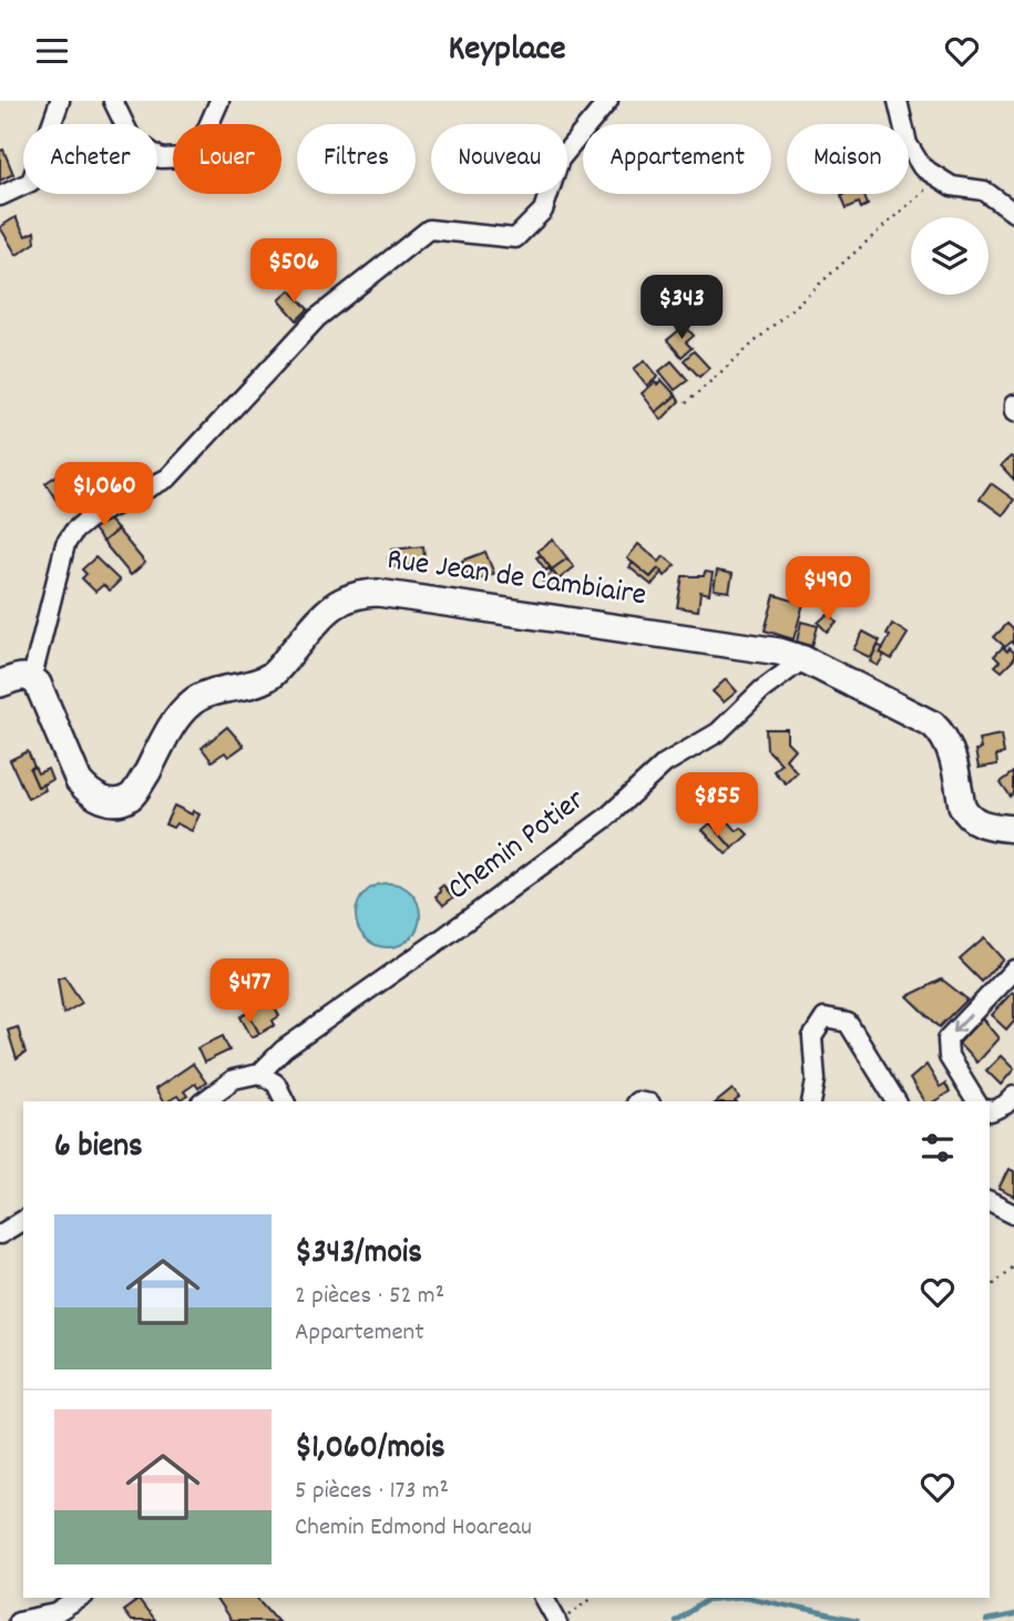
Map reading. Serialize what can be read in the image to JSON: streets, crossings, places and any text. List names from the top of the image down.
{
  "streets": {
    "main road": ["Rue Jean de Cambiaire"],
    "street": ["Chemin Potier"]
  },
  "crossings": [
    ["Rue Jean de Cambiaire", "Chemin Potier"]
  ],
  "page": {
    "header": "Keyplace",
    "chip": [
      "Acheter",
      "Louer",
      "Filtres",
      "Nouveau",
      "Appartement",
      "Maison"
    ],
    "price": [
      "$506",
      "$343",
      "$1,060",
      "$490",
      "$855",
      "$477"
    ],
    "heading": "6 biens",
    "list": [
      {
        "name": "$343/mois",
        "note": "2 pièces · 52 m² · Appartement"
      },
      {
        "name": "$1,060/mois",
        "note": "5 pièces · 173 m² · Chemin Edmond Hoareau"
      }
    ]
  }
}
